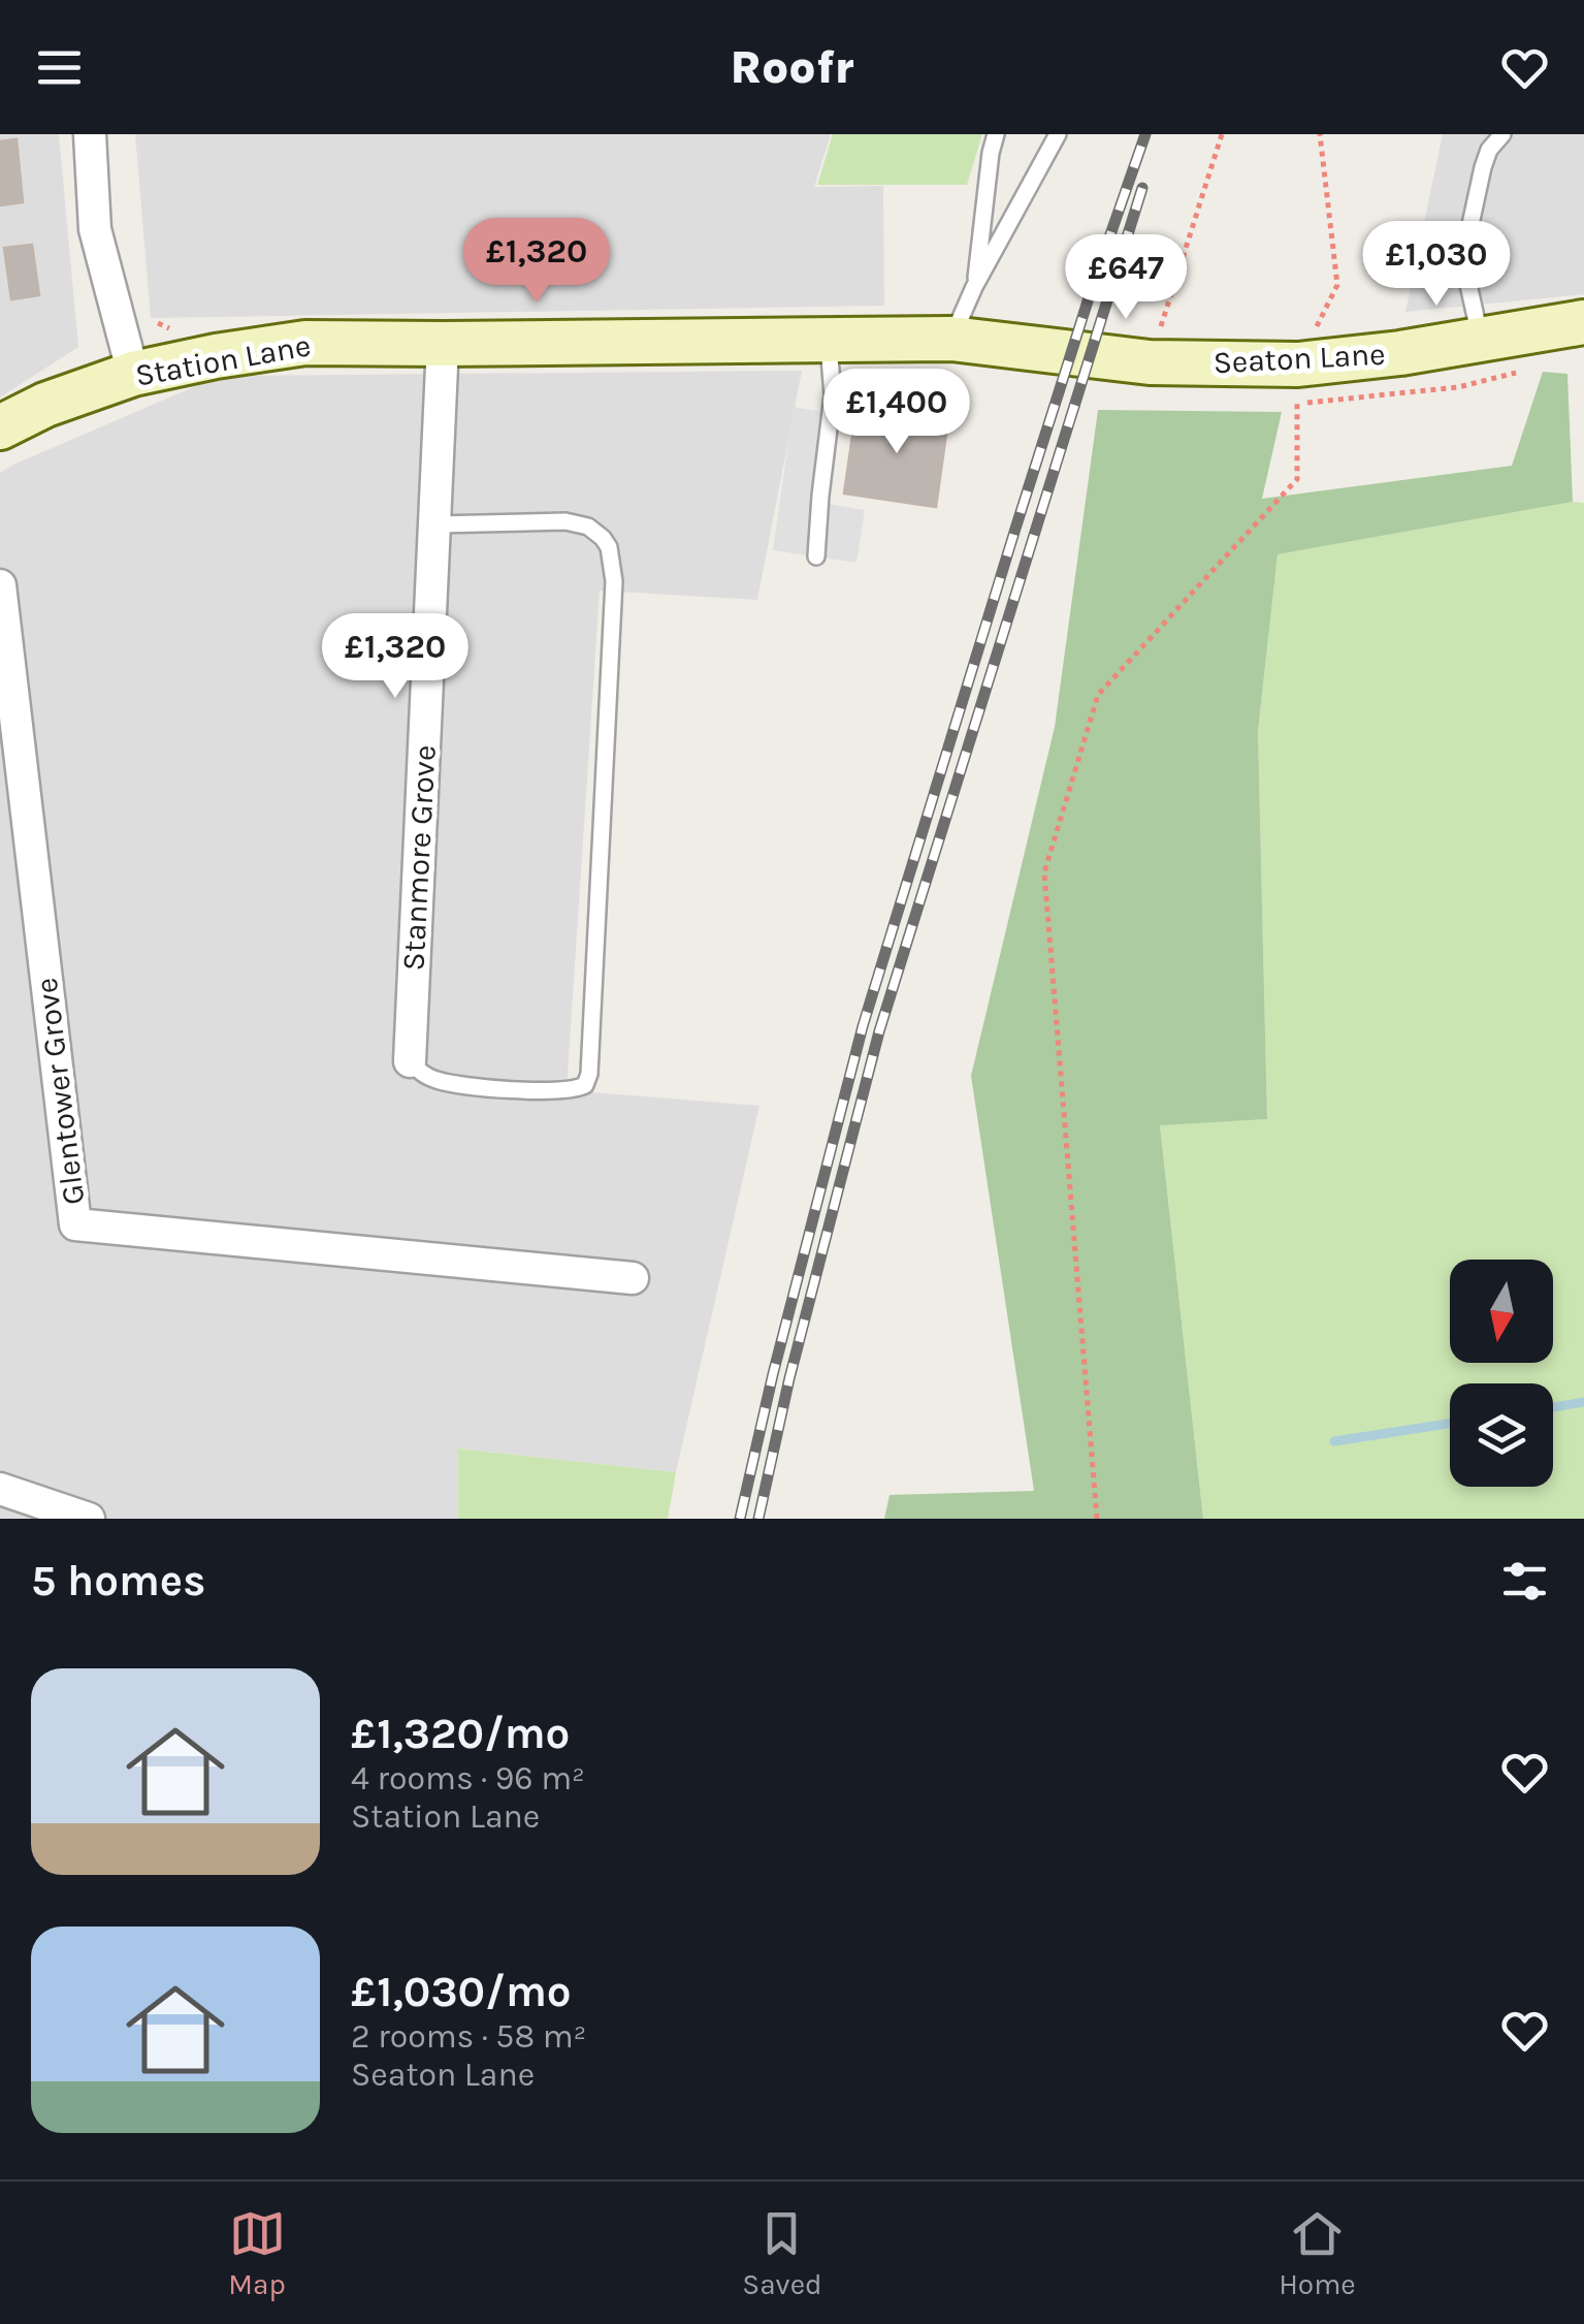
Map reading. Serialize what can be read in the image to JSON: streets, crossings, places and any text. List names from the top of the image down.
{
  "streets": {
    "main road": ["Seaton Lane", "Station Lane"],
    "street": ["Stanmore Grove", "Glentower Grove"]
  },
  "crossings": [
    ["Seaton Lane", "Station Lane"],
    ["Station Lane", "Stanmore Grove"]
  ],
  "north": "bottom",
  "page": {
    "header": "Roofr",
    "price": [
      "£1,320",
      "£1,030",
      "£647",
      "£1,400",
      "£1,320"
    ],
    "heading": "5 homes",
    "list": [
      {
        "name": "£1,320/mo",
        "note": "4 rooms · 96 m² · Station Lane"
      },
      {
        "name": "£1,030/mo",
        "note": "2 rooms · 58 m² · Seaton Lane"
      }
    ],
    "tabs": ["Map", "Saved", "Home"]
  }
}
